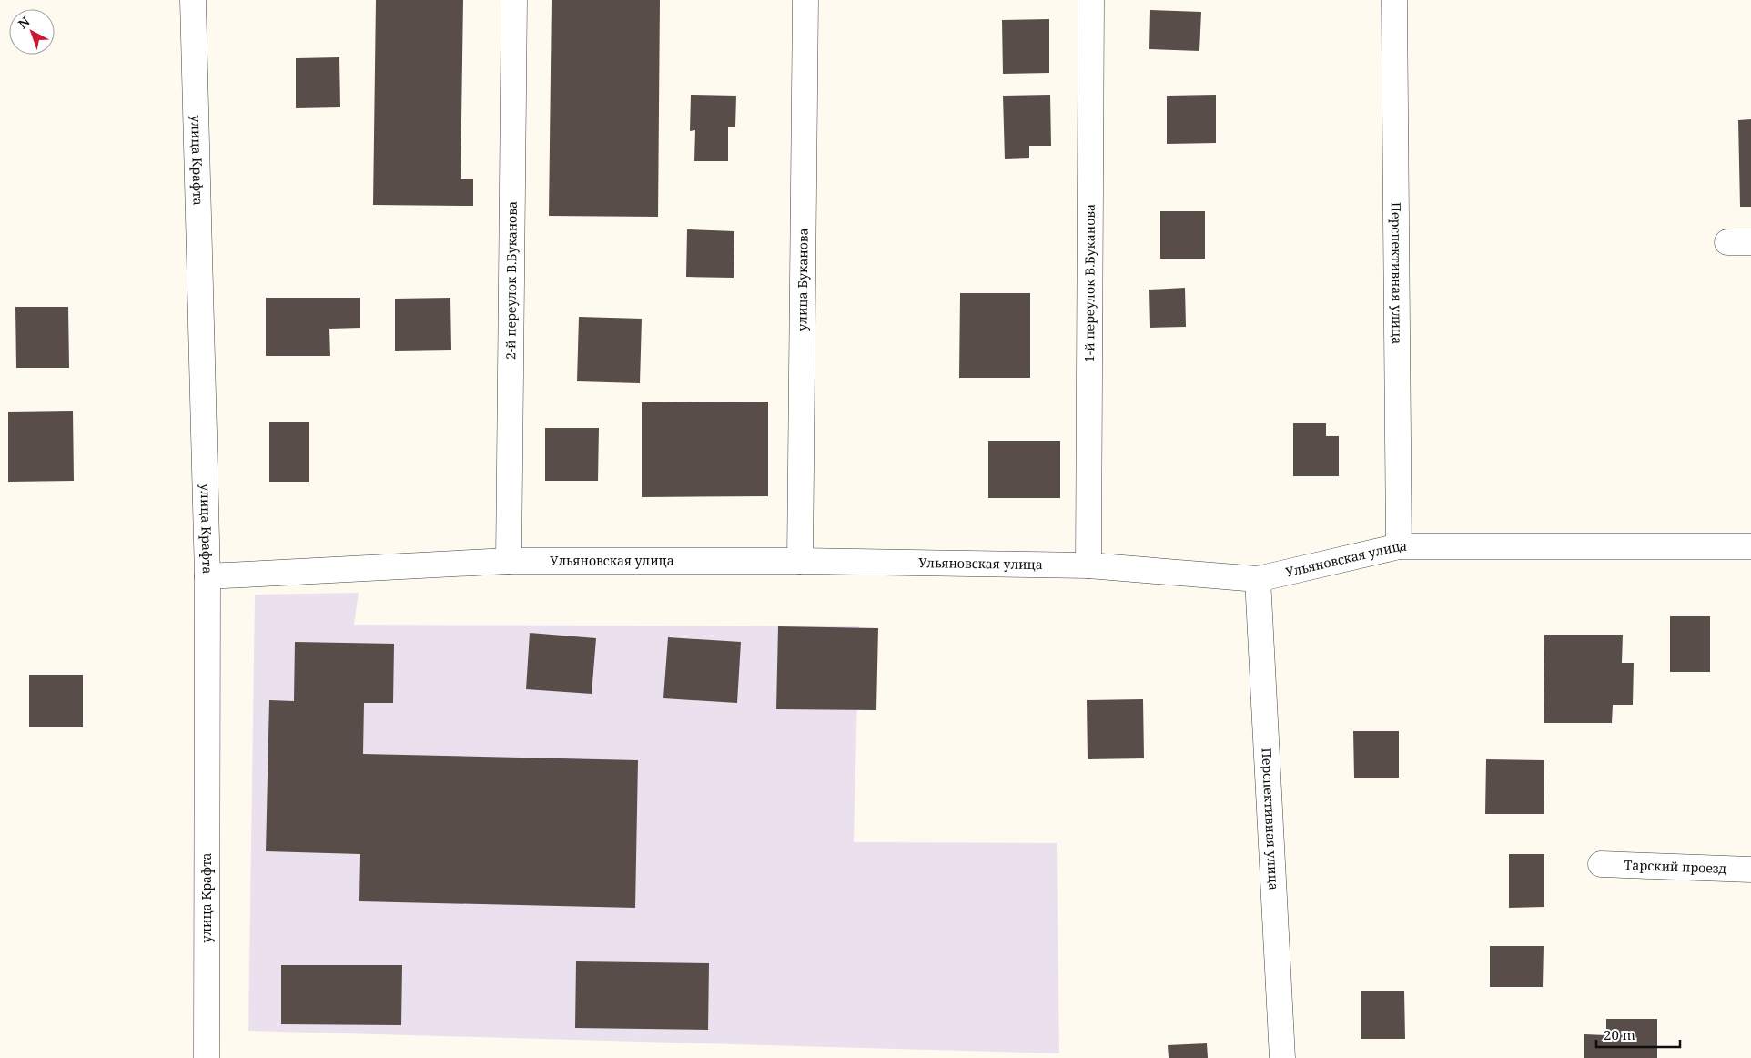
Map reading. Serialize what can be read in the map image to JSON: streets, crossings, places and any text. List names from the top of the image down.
{
  "streets": {
    "street": [
      "улица Крафта",
      "Перспективная улица",
      "2-й переулок В.Буканова",
      "улица Буканова",
      "1-й переулок В.Буканова",
      "Ульяновская улица",
      "Тарский проезд"
    ]
  },
  "crossings": [
    ["улица Крафта", "Ульяновская улица"],
    ["Перспективная улица", "Ульяновская улица"],
    ["2-й переулок В.Буканова", "Ульяновская улица"],
    ["улица Буканова", "Ульяновская улица"],
    ["1-й переулок В.Буканова", "Ульяновская улица"]
  ],
  "scale_bar": "20 m",
  "north": "top left"
}
